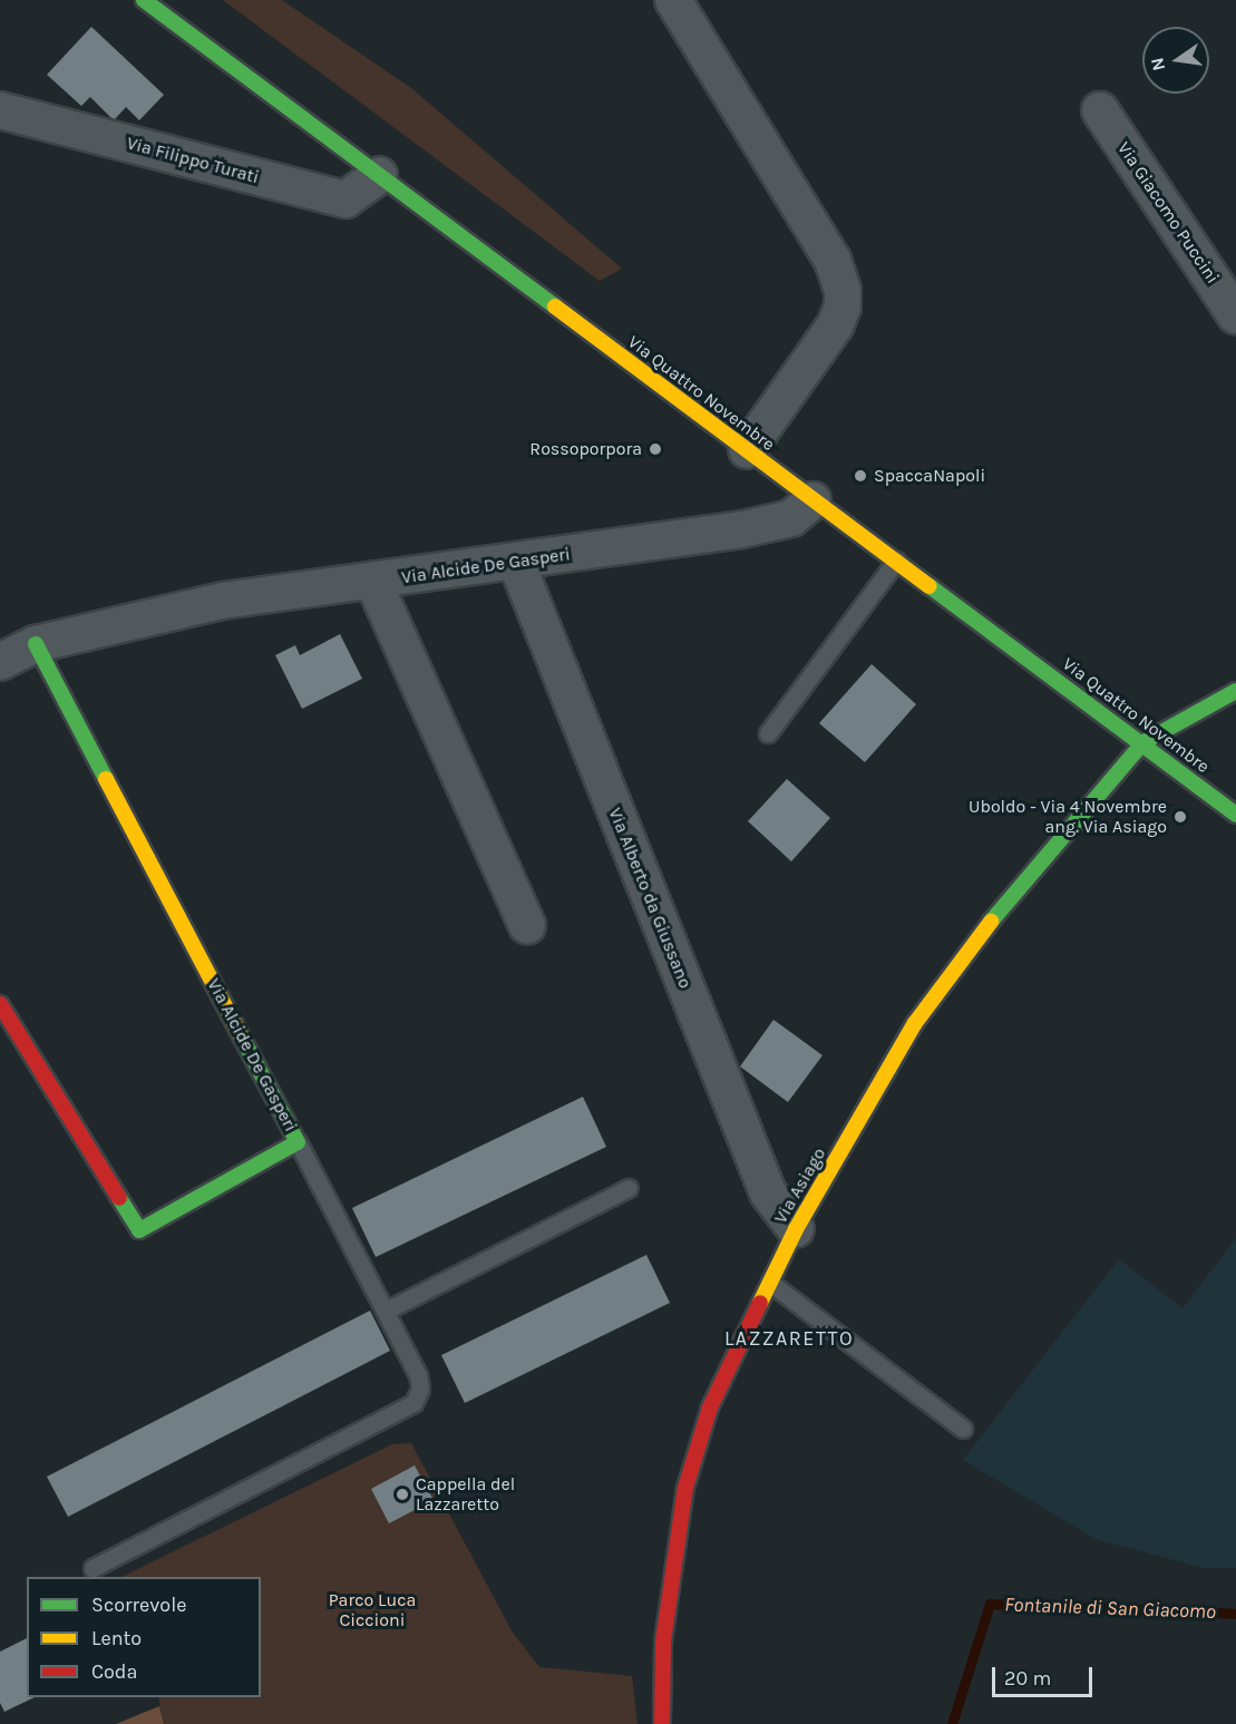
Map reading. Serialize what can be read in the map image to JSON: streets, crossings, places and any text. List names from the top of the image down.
{
  "streets": {
    "street": [
      "Via Filippo Turati",
      "Via Giacomo Puccini",
      "Via Quattro Novembre",
      "Via Alcide De Gasperi",
      "Via Alberto da Giussano",
      "Via Asiago"
    ]
  },
  "crossings": [
    ["Via Filippo Turati", "Via Quattro Novembre"],
    ["Via Quattro Novembre", "Via Alcide De Gasperi"],
    ["Via Quattro Novembre", "Via Asiago"],
    ["Via Alcide De Gasperi", "Via Alberto da Giussano"],
    ["Via Alberto da Giussano", "Via Asiago"]
  ],
  "districts": ["LAZZARETTO"],
  "water": ["Fontanile di San Giacomo"],
  "parks": ["Parco Luca Ciccioni"],
  "places": [
    "Rossoporpora",
    "SpaccaNapoli",
    "Uboldo - Via 4 Novembre ang. Via Asiago",
    "Cappella del Lazzaretto"
  ],
  "legend": ["Scorrevole", "Lento", "Coda"],
  "scale_bar": "20 m",
  "north": "left"
}
